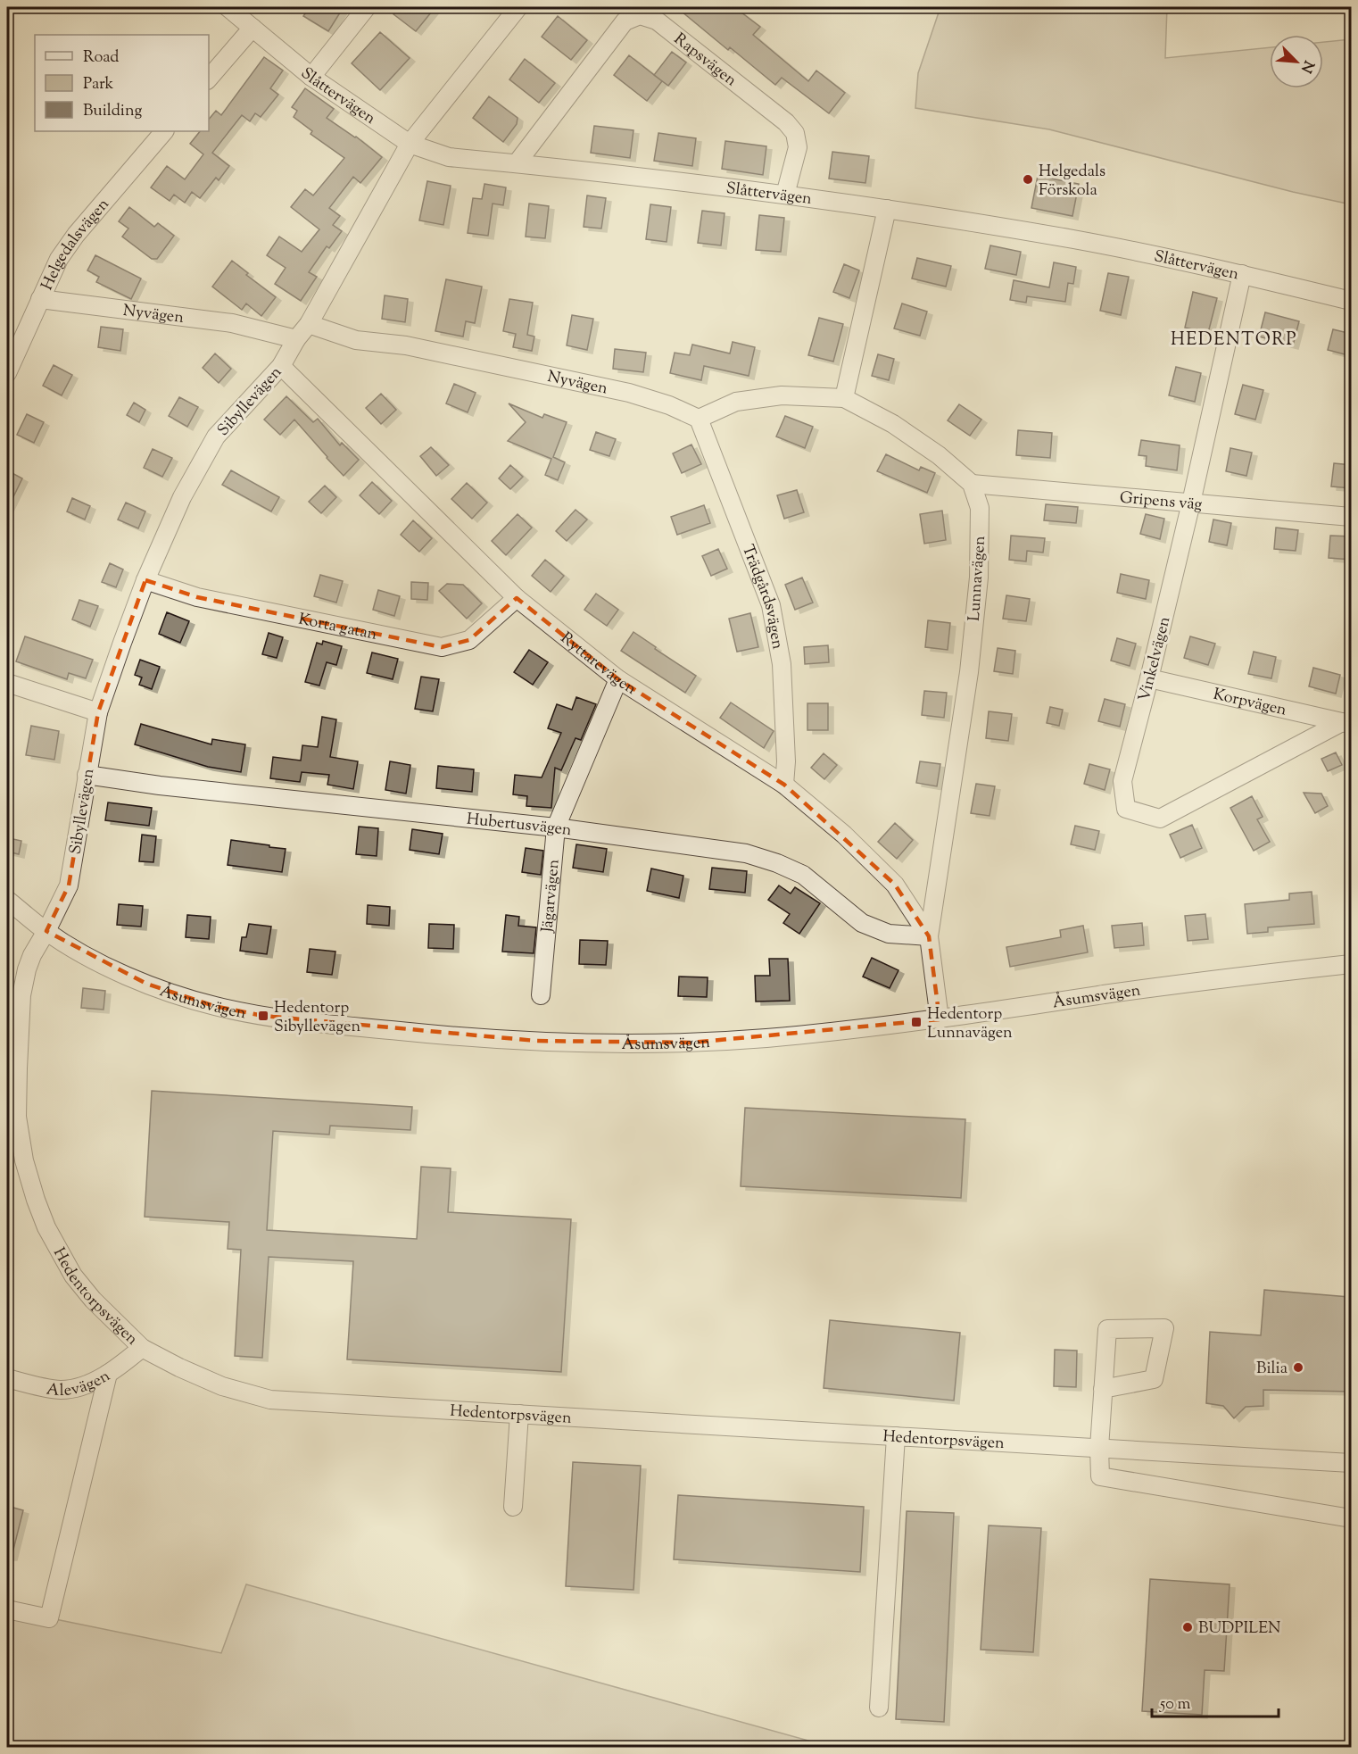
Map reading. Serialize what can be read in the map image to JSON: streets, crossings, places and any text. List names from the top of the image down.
{
  "streets": {
    "street": [
      "Rapsvägen",
      "Slåttervägen",
      "Helgedalsvägen",
      "Nyvägen",
      "Sibyllevägen",
      "Gripens väg",
      "Lunnavägen",
      "Trädgårdsvägen",
      "Korta gatan",
      "Vinkelvägen",
      "Ryttarevägen",
      "Korpvägen",
      "Hubertusvägen",
      "Jägarvägen",
      "Åsumsvägen",
      "Hedentorpsvägen",
      "Alevägen"
    ]
  },
  "crossings": [
    ["Rapsvägen", "Slåttervägen"],
    ["Slåttervägen", "Sibyllevägen"],
    ["Slåttervägen", "Vinkelvägen"],
    ["Helgedalsvägen", "Nyvägen"],
    ["Nyvägen", "Sibyllevägen"],
    ["Nyvägen", "Trädgårdsvägen"],
    ["Sibyllevägen", "Korta gatan"],
    ["Sibyllevägen", "Ryttarevägen"],
    ["Sibyllevägen", "Hubertusvägen"],
    ["Sibyllevägen", "Åsumsvägen"],
    ["Sibyllevägen", "Hedentorpsvägen"],
    ["Gripens väg", "Lunnavägen"],
    ["Gripens väg", "Vinkelvägen"],
    ["Lunnavägen", "Ryttarevägen"],
    ["Lunnavägen", "Hubertusvägen"],
    ["Lunnavägen", "Åsumsvägen"],
    ["Trädgårdsvägen", "Ryttarevägen"],
    ["Korta gatan", "Ryttarevägen"],
    ["Vinkelvägen", "Korpvägen"],
    ["Ryttarevägen", "Hubertusvägen"],
    ["Ryttarevägen", "Jägarvägen"],
    ["Hubertusvägen", "Jägarvägen"],
    ["Åsumsvägen", "Hedentorpsvägen"],
    ["Hedentorpsvägen", "Alevägen"]
  ],
  "districts": ["HEDENTORP"],
  "places": {
    "other": ["Helgedals Förskola", "Bilia", "BUDPILEN"],
    "transit": ["Hedentorp Sibyllevägen", "Hedentorp Lunnavägen"]
  },
  "legend": ["Road", "Park", "Building"],
  "scale_bar": "50 m",
  "north": "bottom right"
}
